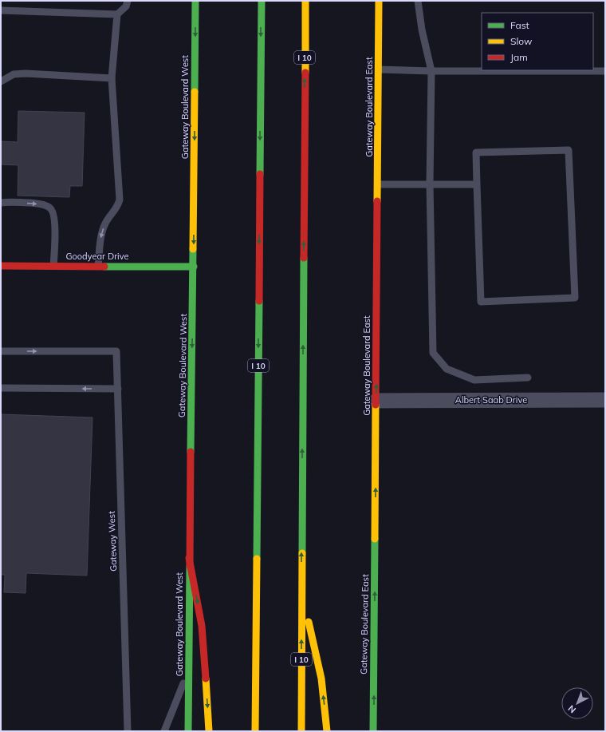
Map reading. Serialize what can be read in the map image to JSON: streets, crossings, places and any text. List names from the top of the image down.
{
  "streets": {
    "main road": [
      "I 10",
      "Gateway Boulevard West",
      "Gateway Boulevard East",
      "Goodyear Drive"
    ],
    "street": ["Albert Saab Drive"],
    "lane": ["Gateway West"]
  },
  "crossings": [
    ["Gateway Boulevard West", "Goodyear Drive"],
    ["Gateway Boulevard East", "Albert Saab Drive"]
  ],
  "one_way": ["Gateway Boulevard West", "Gateway Boulevard East"],
  "legend": ["Fast", "Slow", "Jam"],
  "north": "bottom left"
}
